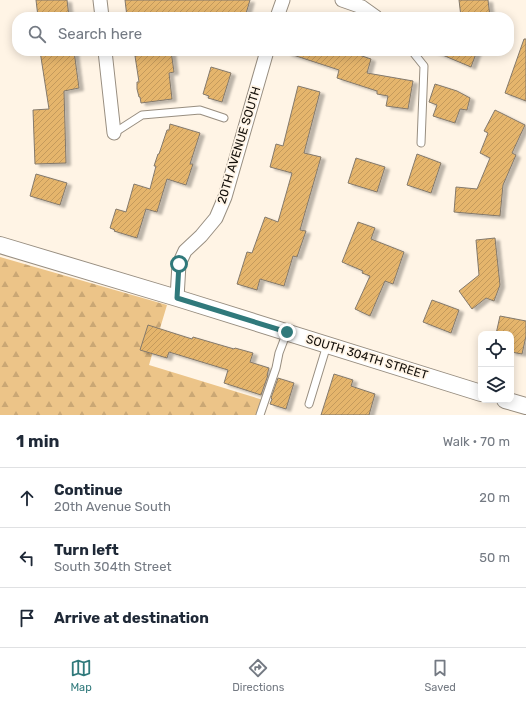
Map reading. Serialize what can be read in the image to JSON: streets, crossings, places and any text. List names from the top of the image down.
{
  "streets": {
    "street": ["20TH AVENUE SOUTH", "SOUTH 304TH STREET"]
  },
  "crossings": [
    ["20TH AVENUE SOUTH", "SOUTH 304TH STREET"]
  ],
  "page": {
    "search": "Search here",
    "heading": ["1 min", "Walk · 70 m"],
    "list": [
      ["Continue", "20th Avenue South", "20 m"],
      ["Turn left", "South 304th Street", "50 m"],
      "Arrive at destination"
    ],
    "nav": ["Map", "Directions", "Saved"]
  }
}
